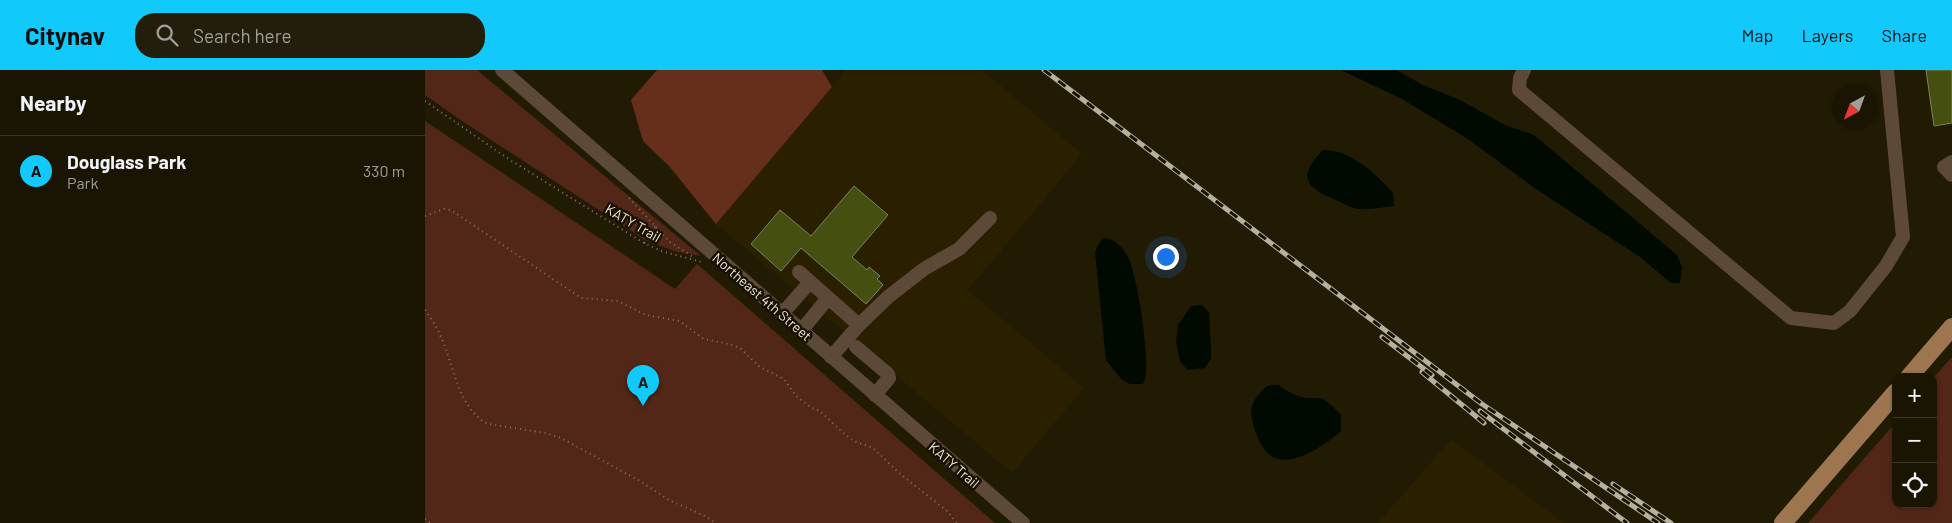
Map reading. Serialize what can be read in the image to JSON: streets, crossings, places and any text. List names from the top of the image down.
{
  "streets": {
    "street": ["Northeast 4th Street"],
    "path": ["KATY Trail"]
  },
  "north": "bottom left",
  "page": {
    "header": "Citynav",
    "search": "Search here",
    "nav": ["Map", "Layers", "Share"],
    "heading": "Nearby",
    "list": [
      {
        "mark": "A",
        "name": "Douglass Park",
        "note": "Park",
        "value": "330 m"
      }
    ],
    "pins": "A",
    "map_buttons": ["+", "−"]
  }
}
